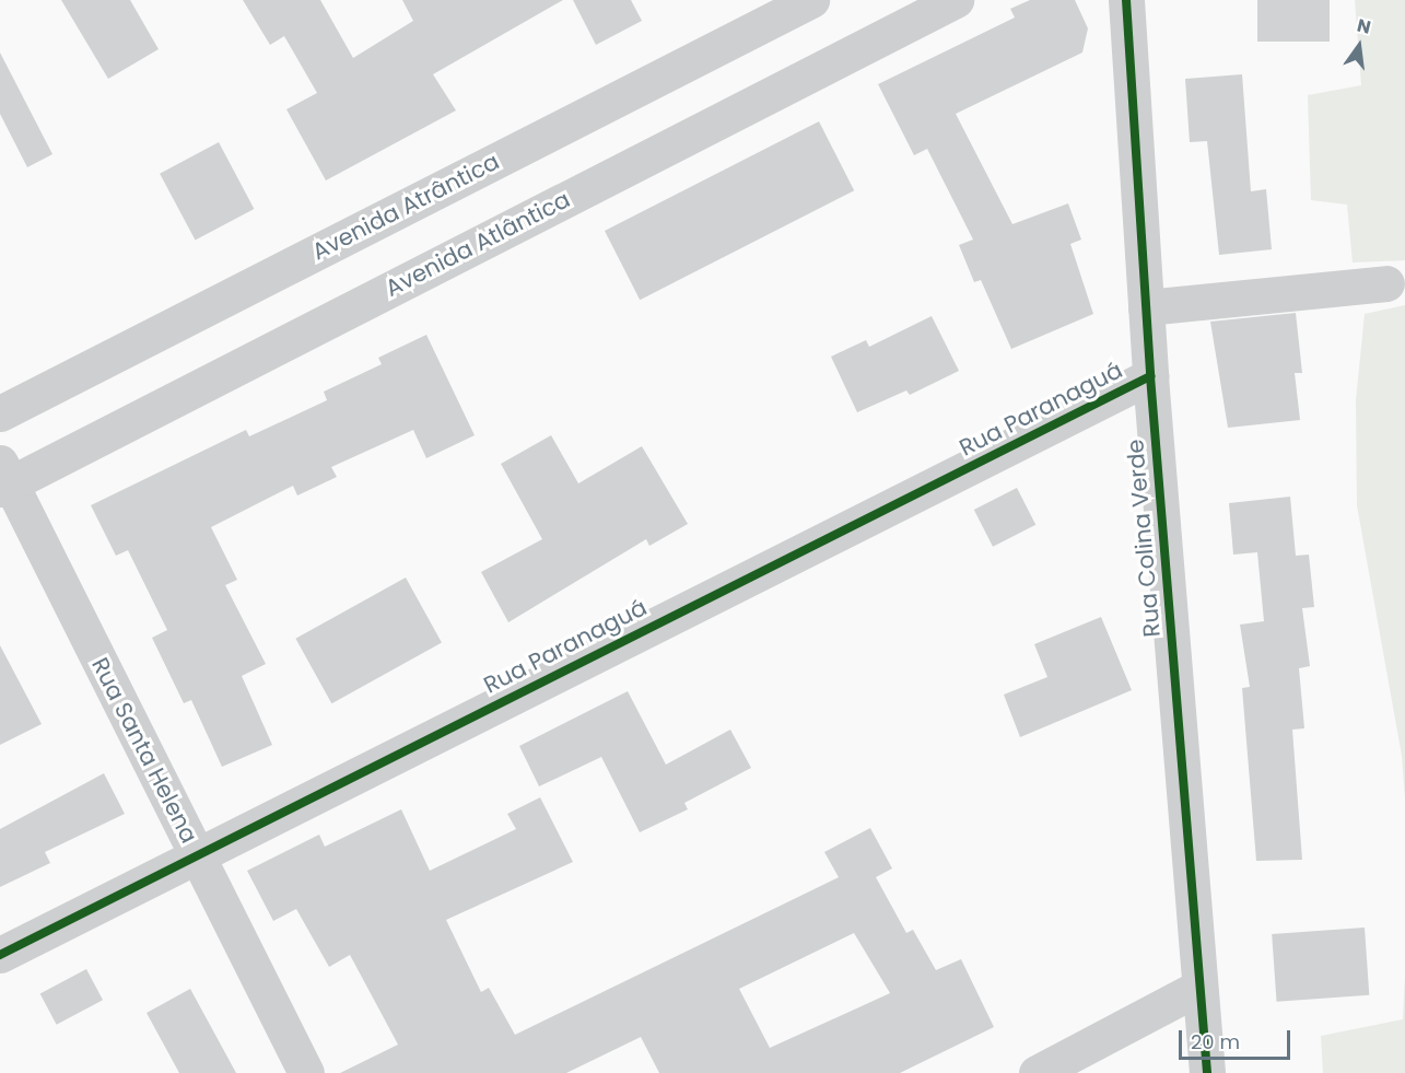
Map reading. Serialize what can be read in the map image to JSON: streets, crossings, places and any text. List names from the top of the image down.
{
  "streets": {
    "street": [
      "Avenida Atrântica",
      "Avenida Atlântica",
      "Rua Paranaguá",
      "Rua Colina Verde",
      "Rua Santa Helena"
    ]
  },
  "crossings": [
    ["Avenida Atlântica", "Rua Santa Helena"],
    ["Rua Paranaguá", "Rua Colina Verde"],
    ["Rua Paranaguá", "Rua Santa Helena"]
  ],
  "scale_bar": "20 m",
  "north": "top"
}
